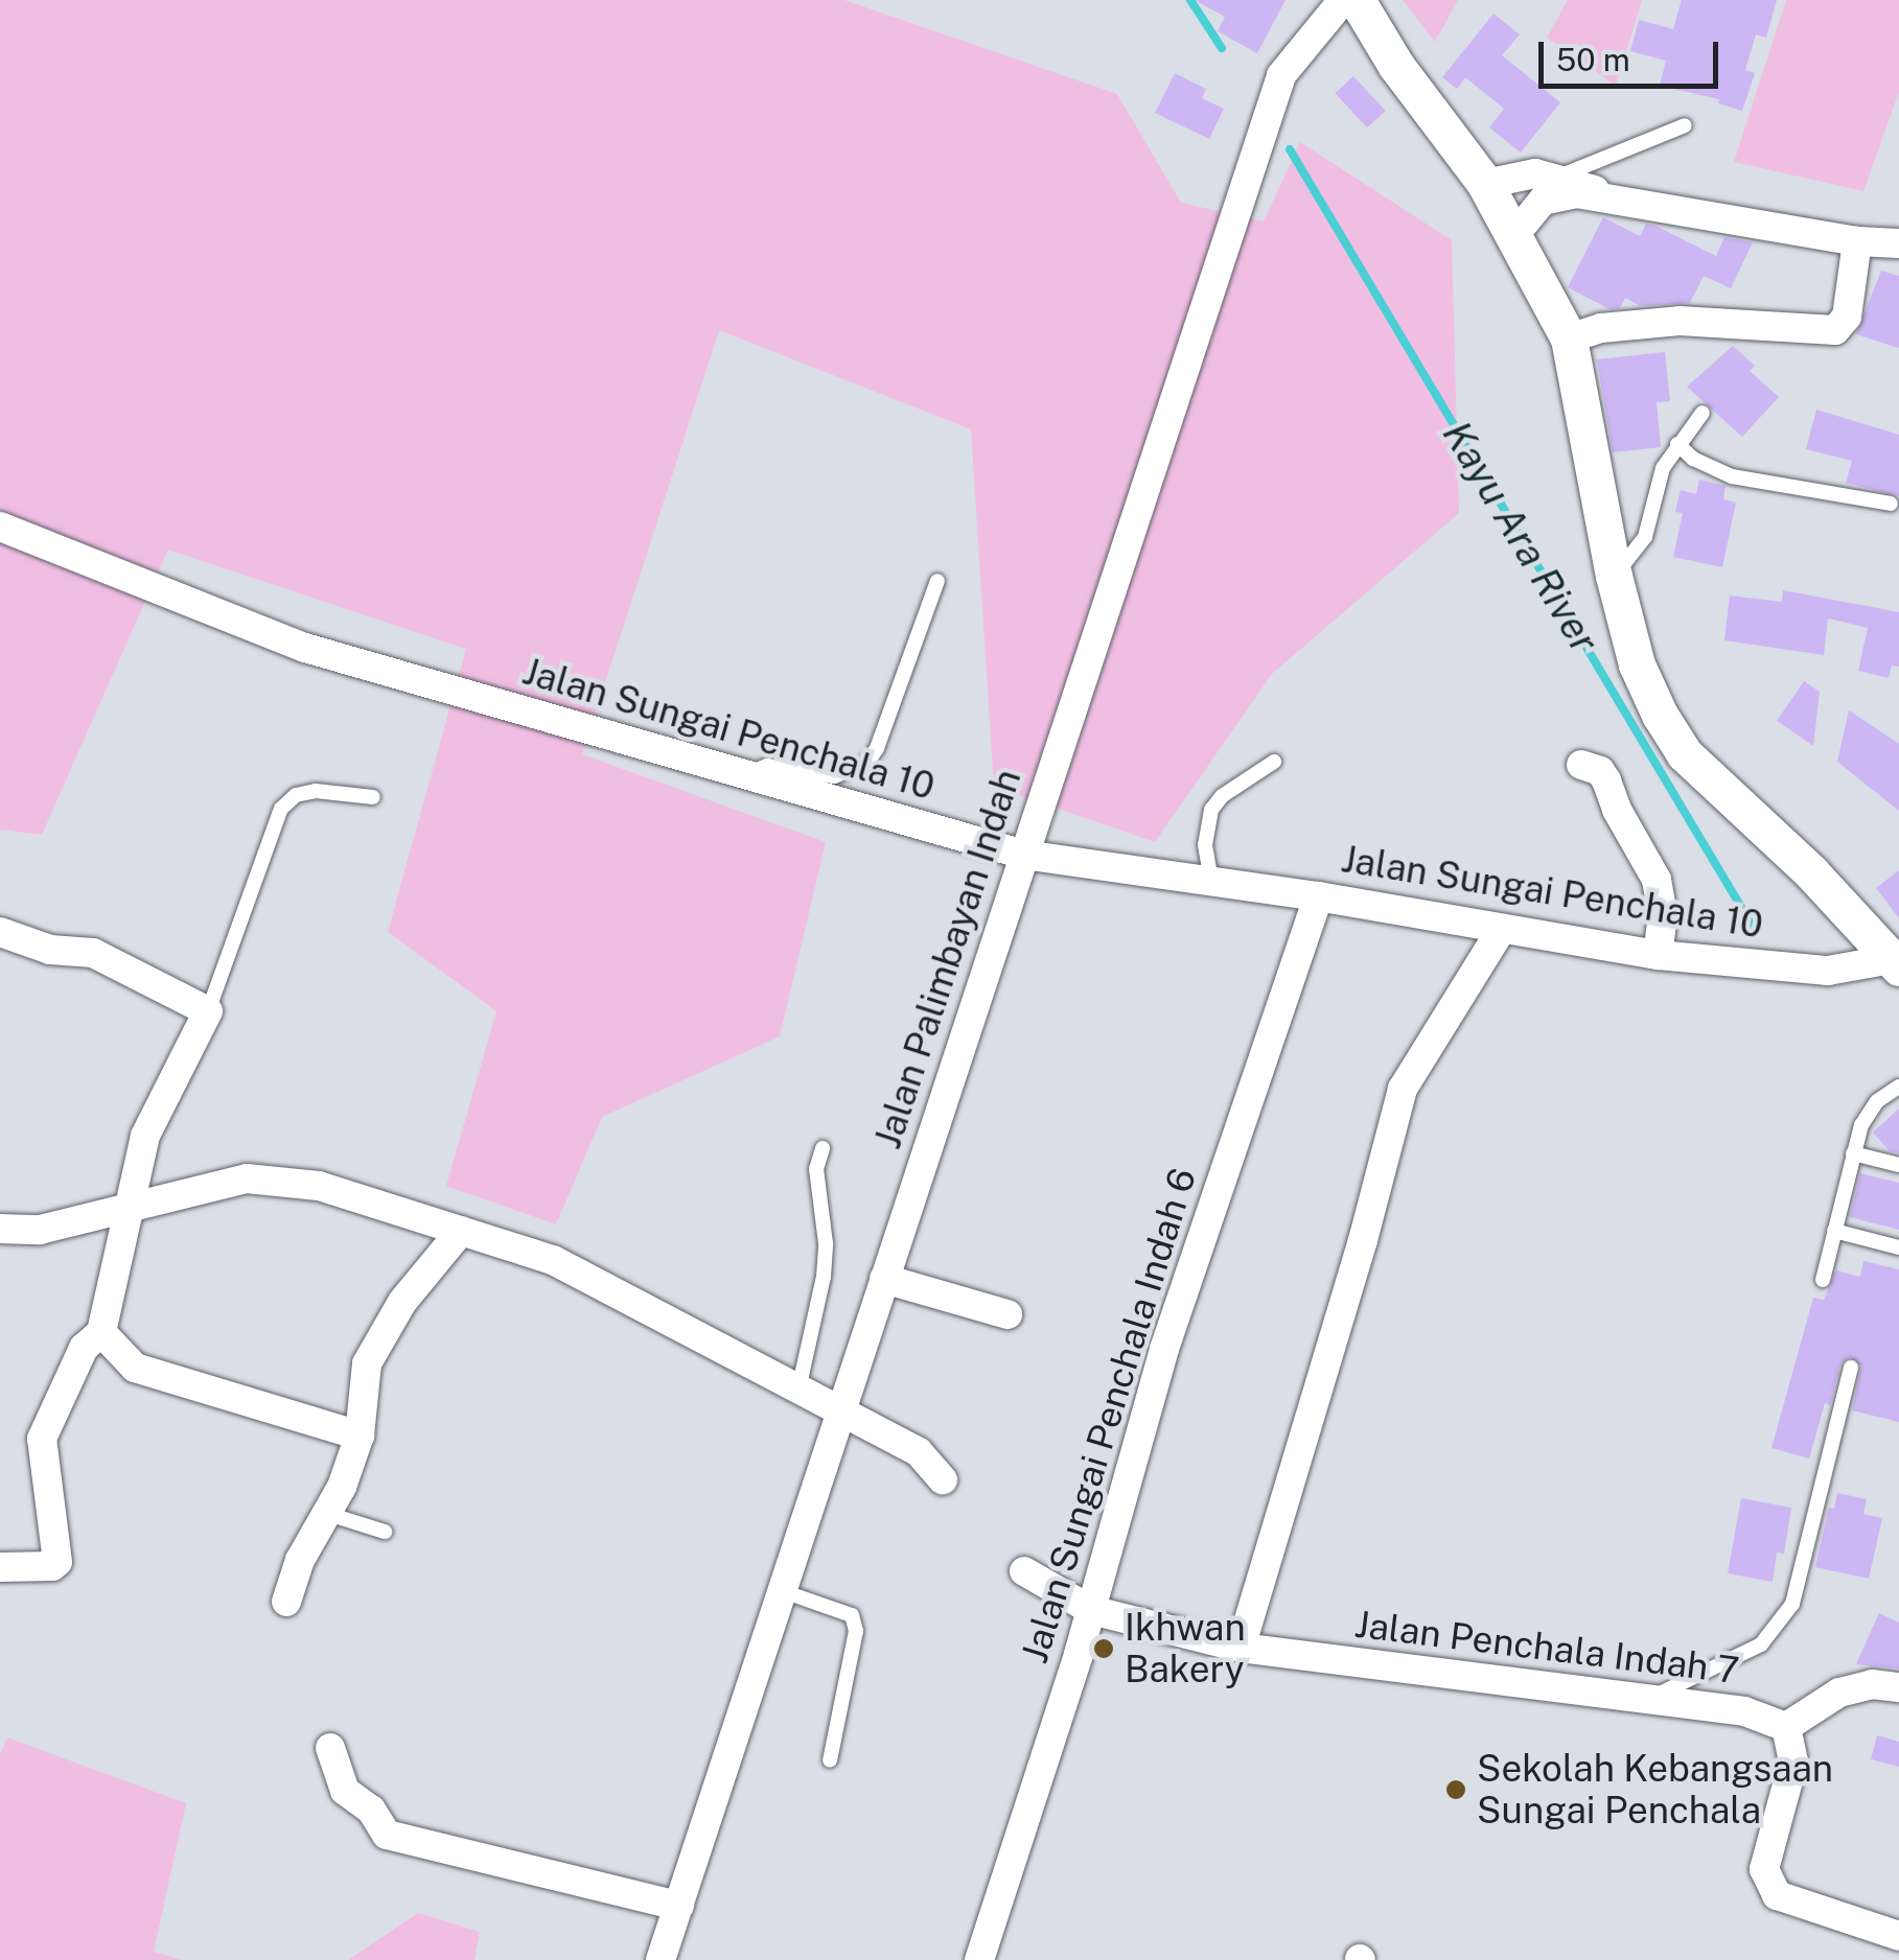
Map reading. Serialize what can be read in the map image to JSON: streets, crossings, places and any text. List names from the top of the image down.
{
  "streets": {
    "street": [
      "Jalan Sungai Penchala 10",
      "Jalan Palimbayan Indah",
      "Jalan Sungai Penchala Indah 6",
      "Jalan Penchala Indah 7"
    ]
  },
  "crossings": [
    ["Jalan Sungai Penchala 10", "Jalan Palimbayan Indah"],
    ["Jalan Sungai Penchala 10", "Jalan Sungai Penchala Indah 6"],
    ["Jalan Sungai Penchala Indah 6", "Jalan Penchala Indah 7"]
  ],
  "water": ["Kayu Ara River"],
  "places": ["Ikhwan Bakery", "Sekolah Kebangsaan Sungai Penchala"],
  "scale_bar": "50 m"
}
